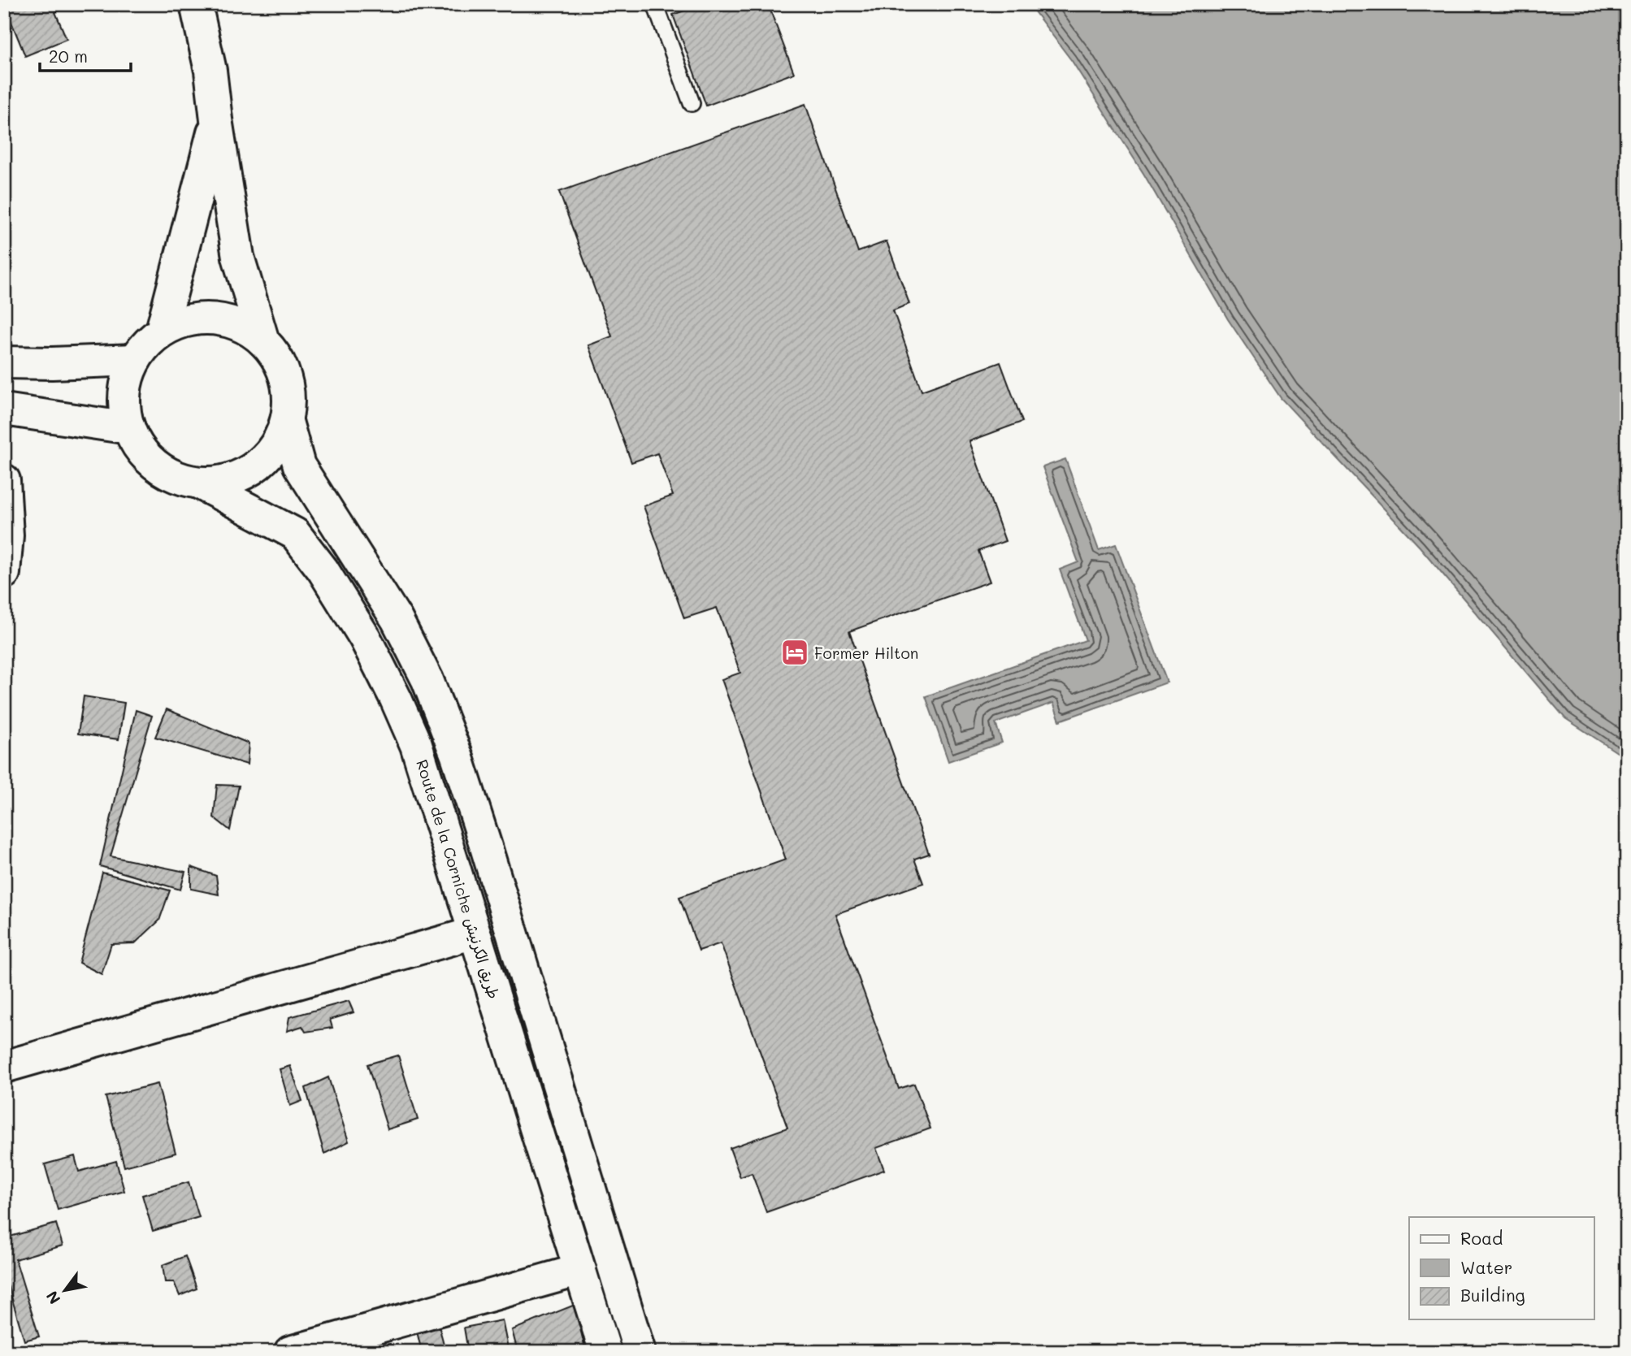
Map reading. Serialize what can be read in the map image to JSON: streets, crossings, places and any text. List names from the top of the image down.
{
  "streets": {
    "street": ["Route de la Corniche طريق الكرنيش"]
  },
  "places": {
    "hotel": ["Former Hilton"]
  },
  "legend": ["Road", "Water", "Building"],
  "scale_bar": "20 m",
  "north": "bottom left"
}
